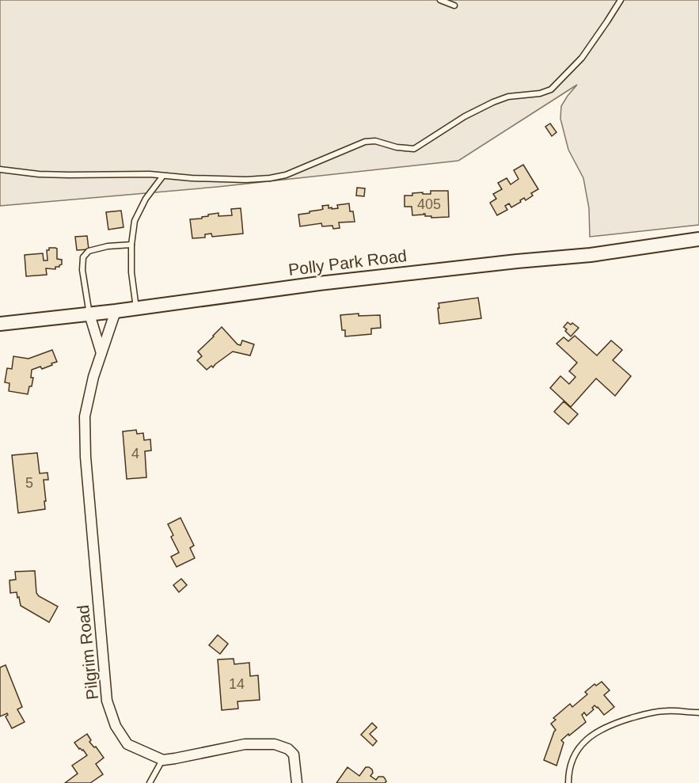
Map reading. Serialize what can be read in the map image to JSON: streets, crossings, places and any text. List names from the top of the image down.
{
  "streets": {
    "street": ["Polly Park Road", "Pilgrim Road"]
  },
  "crossings": [
    ["Polly Park Road", "Pilgrim Road"]
  ],
  "house_numbers": [
    "405",
    "4",
    "5",
    "14"
  ]
}
